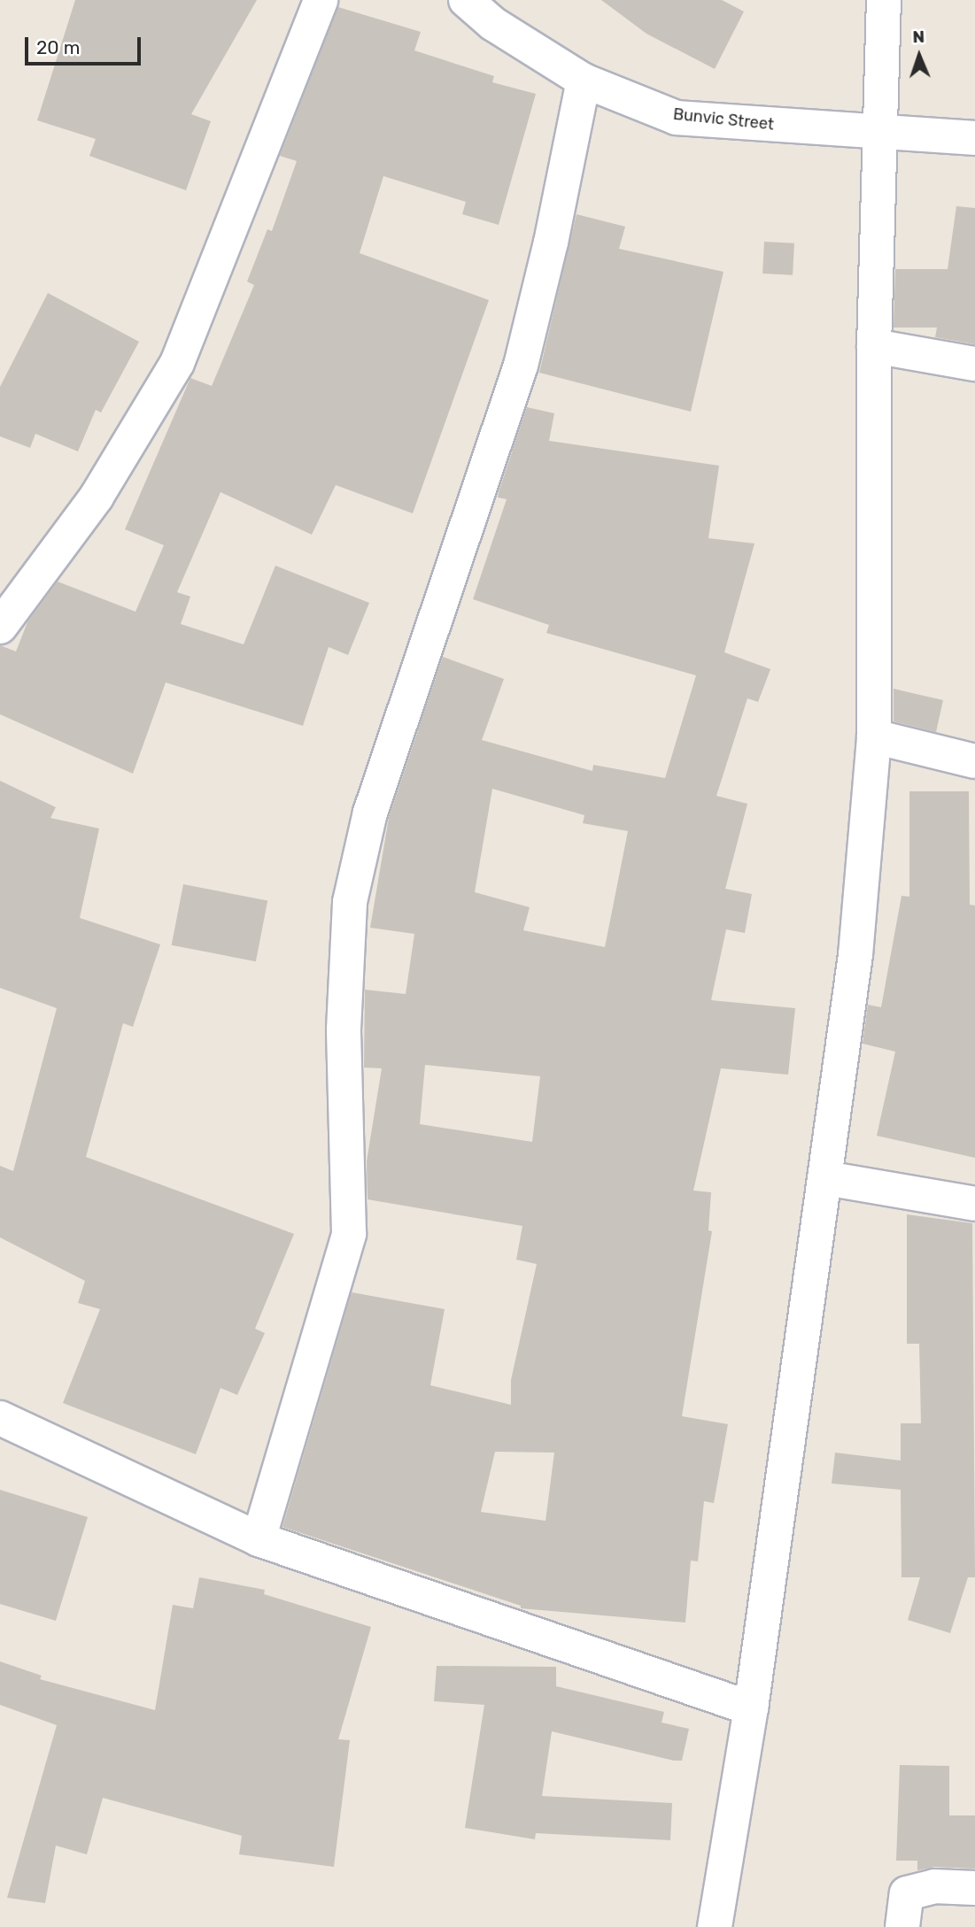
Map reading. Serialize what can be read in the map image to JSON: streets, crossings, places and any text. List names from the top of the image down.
{
  "streets": {
    "street": ["Bunvic Street"]
  },
  "scale_bar": "20 m",
  "north": "top"
}
